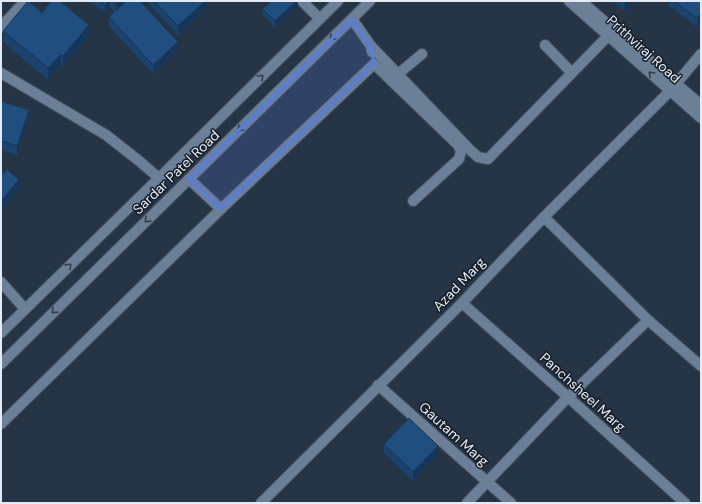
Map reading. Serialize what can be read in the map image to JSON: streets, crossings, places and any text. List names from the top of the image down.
{
  "streets": {
    "street": [
      "Prithviraj Road",
      "Sardar Patel Road",
      "Azad Marg",
      "Panchsheel Marg",
      "Gautam Marg"
    ]
  },
  "crossings": [
    ["Prithviraj Road", "Azad Marg"],
    ["Azad Marg", "Panchsheel Marg"],
    ["Azad Marg", "Gautam Marg"]
  ]
}
